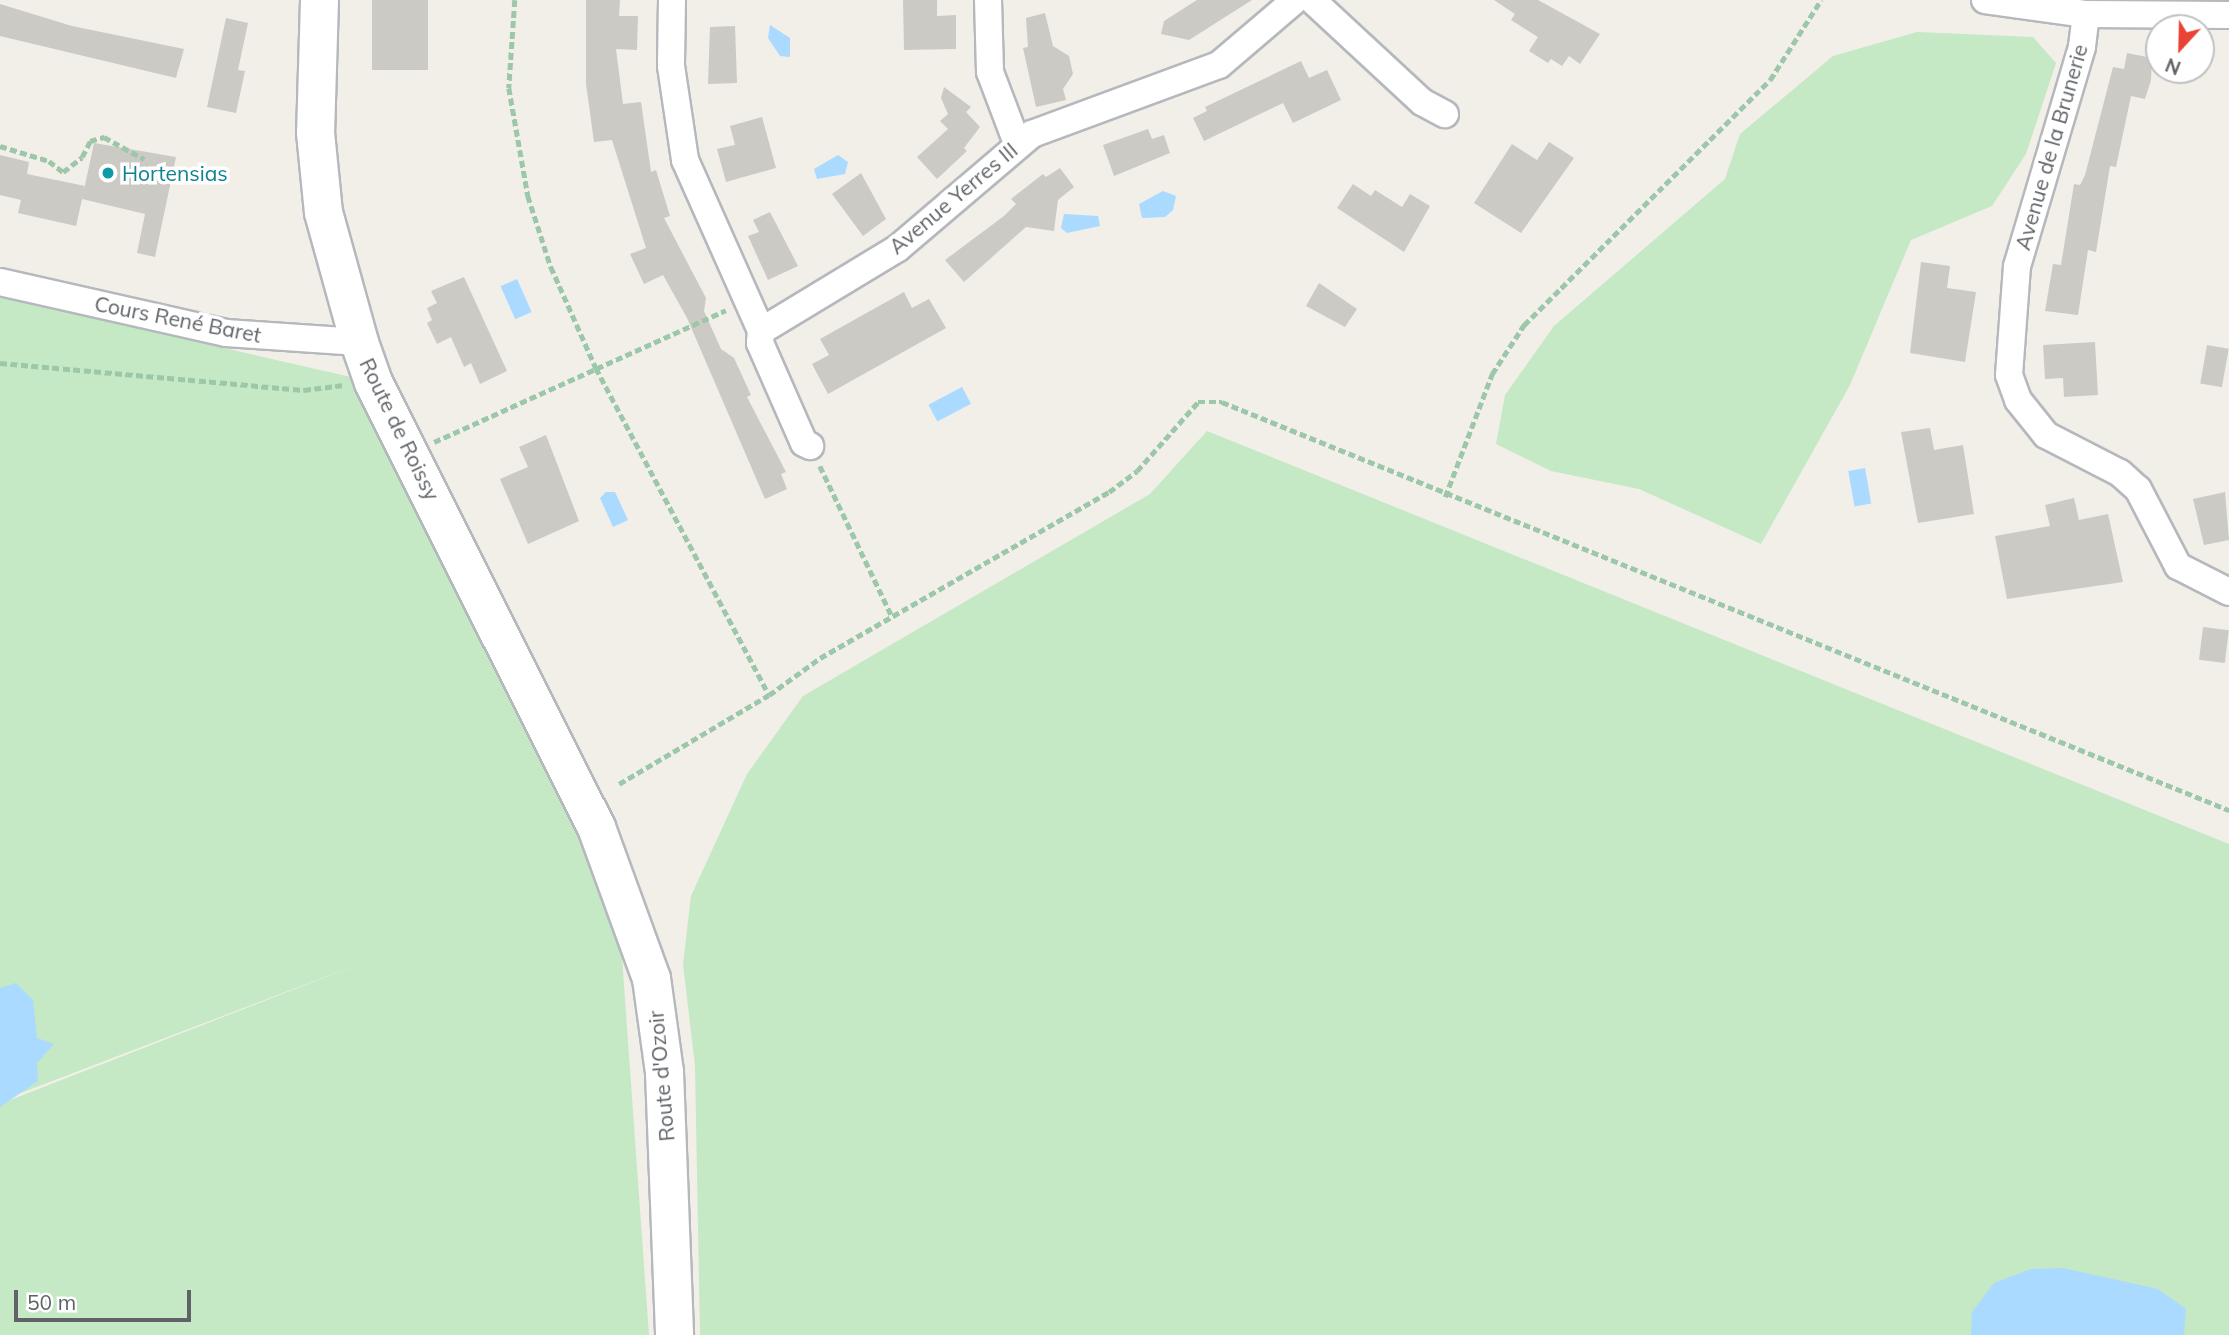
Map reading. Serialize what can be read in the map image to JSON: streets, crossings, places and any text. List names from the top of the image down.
{
  "streets": {
    "main road": ["Route de Roissy", "Route d'Ozoir"],
    "street": ["Avenue de la Brunerie", "Avenue Yerres III", "Cours René Baret"]
  },
  "crossings": [
    ["Cours René Baret", "Route de Roissy"],
    ["Route de Roissy", "Route d'Ozoir"]
  ],
  "places": ["Hortensias"],
  "scale_bar": "50 m",
  "north": "bottom"
}
